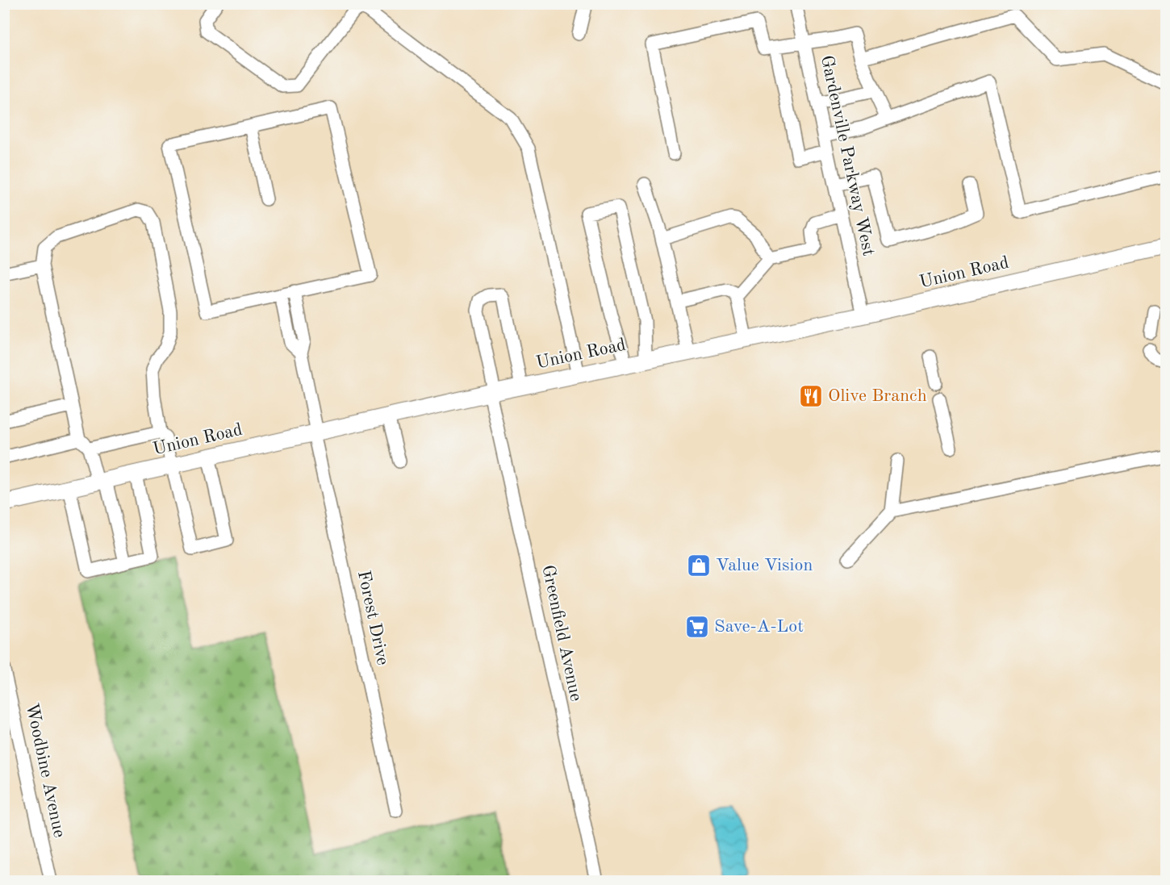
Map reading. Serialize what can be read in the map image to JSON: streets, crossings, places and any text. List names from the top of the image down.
{
  "streets": {
    "main road": ["Union Road"],
    "street": [
      "Gardenville Parkway West",
      "Forest Drive",
      "Greenfield Avenue",
      "Woodbine Avenue"
    ]
  },
  "crossings": [
    ["Gardenville Parkway West", "Union Road"],
    ["Union Road", "Forest Drive"],
    ["Union Road", "Greenfield Avenue"]
  ],
  "places": {
    "restaurant": ["Olive Branch"],
    "shop": ["Value Vision"],
    "supermarket": ["Save-A-Lot"]
  }
}
